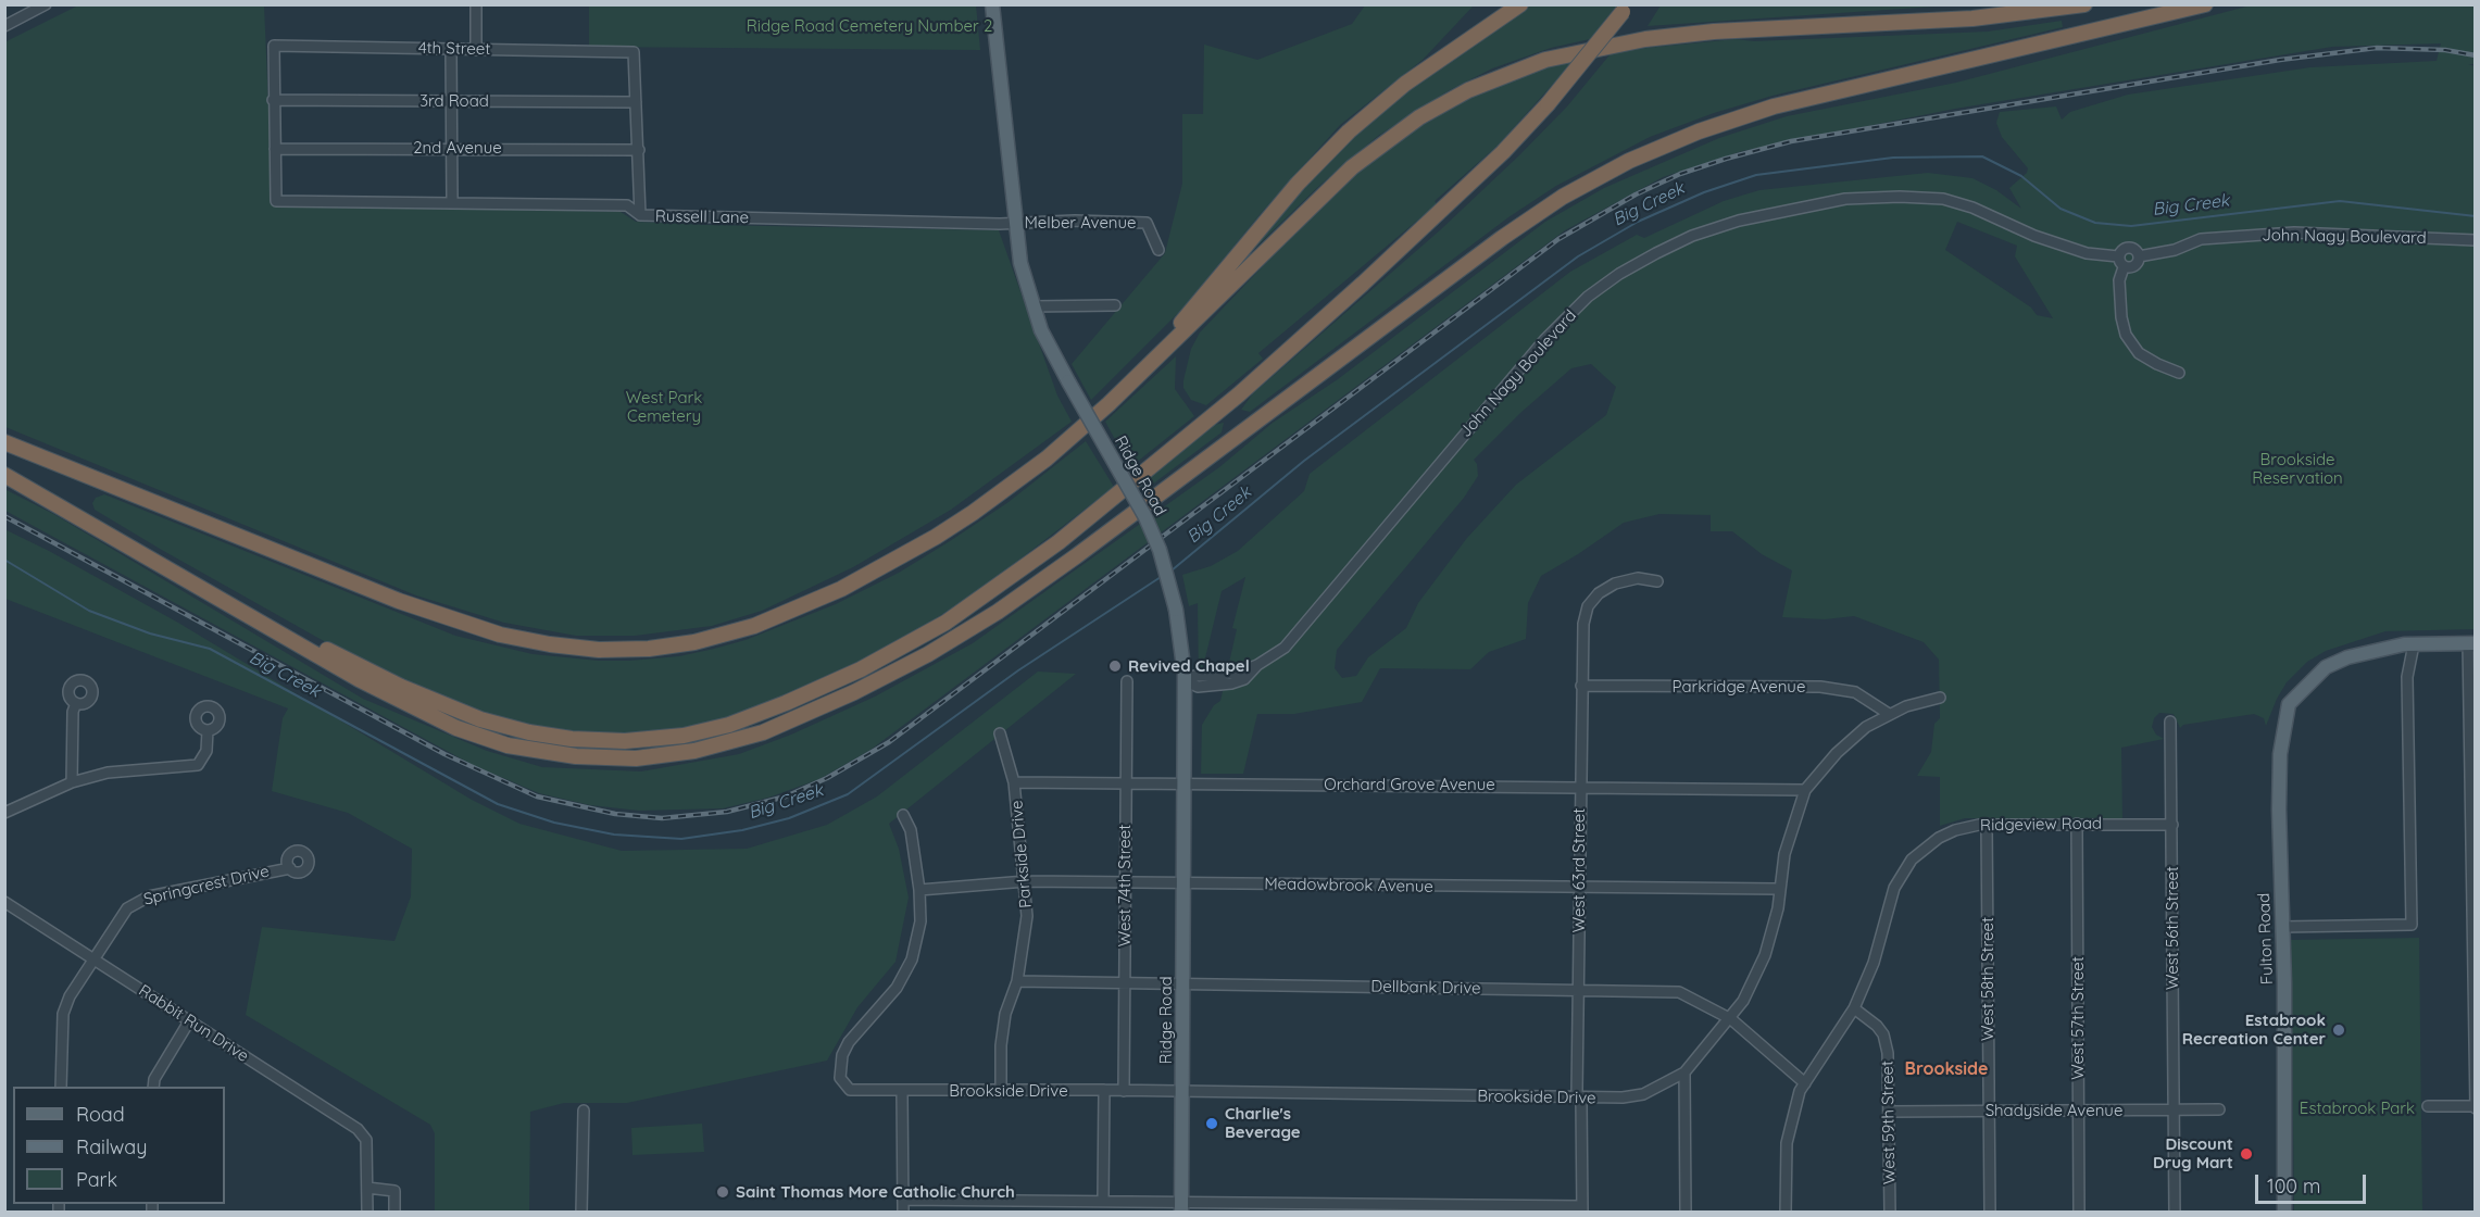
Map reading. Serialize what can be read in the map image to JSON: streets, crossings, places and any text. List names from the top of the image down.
{
  "streets": {
    "main road": ["Ridge Road", "Fulton Road"],
    "street": [
      "4th Street",
      "3rd Road",
      "2nd Avenue",
      "Russell Lane",
      "Melber Avenue",
      "John Nagy Boulevard",
      "Parkridge Avenue",
      "Orchard Grove Avenue",
      "Ridgeview Road",
      "Parkside Drive",
      "West 63rd Street",
      "Springcrest Drive",
      "West 74th Street",
      "Meadowbrook Avenue",
      "West 56th Street",
      "West 58th Street",
      "Dellbank Drive",
      "West 57th Street",
      "Rabbit Run Drive",
      "Brookside Drive",
      "Shadyside Avenue",
      "West 59th Street"
    ]
  },
  "crossings": [
    ["4th Street", "3rd Road"],
    ["2nd Avenue", "Russell Lane"],
    ["Russell Lane", "Melber Avenue"],
    ["Russell Lane", "Ridge Road"],
    ["Melber Avenue", "Ridge Road"],
    ["John Nagy Boulevard", "Ridge Road"],
    ["Ridge Road", "Orchard Grove Avenue"],
    ["Ridge Road", "Meadowbrook Avenue"],
    ["Ridge Road", "Dellbank Drive"],
    ["Ridge Road", "Brookside Drive"],
    ["Parkridge Avenue", "West 63rd Street"],
    ["Parkridge Avenue", "Brookside Drive"],
    ["Orchard Grove Avenue", "Parkside Drive"],
    ["Orchard Grove Avenue", "West 63rd Street"],
    ["Orchard Grove Avenue", "West 74th Street"],
    ["Orchard Grove Avenue", "Brookside Drive"],
    ["Ridgeview Road", "West 56th Street"],
    ["Ridgeview Road", "West 58th Street"],
    ["Ridgeview Road", "Dellbank Drive"],
    ["Ridgeview Road", "West 57th Street"],
    ["Ridgeview Road", "West 59th Street"],
    ["Parkside Drive", "Meadowbrook Avenue"],
    ["Parkside Drive", "Dellbank Drive"],
    ["Parkside Drive", "Brookside Drive"],
    ["West 63rd Street", "Meadowbrook Avenue"],
    ["West 63rd Street", "Dellbank Drive"],
    ["West 63rd Street", "Brookside Drive"],
    ["Springcrest Drive", "Rabbit Run Drive"],
    ["West 74th Street", "Meadowbrook Avenue"],
    ["West 74th Street", "Dellbank Drive"],
    ["West 74th Street", "Brookside Drive"],
    ["Meadowbrook Avenue", "Brookside Drive"],
    ["West 56th Street", "Shadyside Avenue"],
    ["West 58th Street", "Shadyside Avenue"],
    ["Dellbank Drive", "Brookside Drive"],
    ["West 57th Street", "Shadyside Avenue"],
    ["Shadyside Avenue", "West 59th Street"]
  ],
  "districts": ["Brookside"],
  "water": ["Big Creek"],
  "parks": [
    "Ridge Road Cemetery Number 2",
    "West Park Cemetery",
    "Brookside Reservation",
    "Estabrook Park"
  ],
  "places": [
    "Revived Chapel",
    "Estabrook Recreation Center",
    "Charlie's Beverage",
    "Discount Drug Mart",
    "Saint Thomas More Catholic Church"
  ],
  "legend": ["Road", "Railway", "Park"],
  "scale_bar": "100 m"
}
